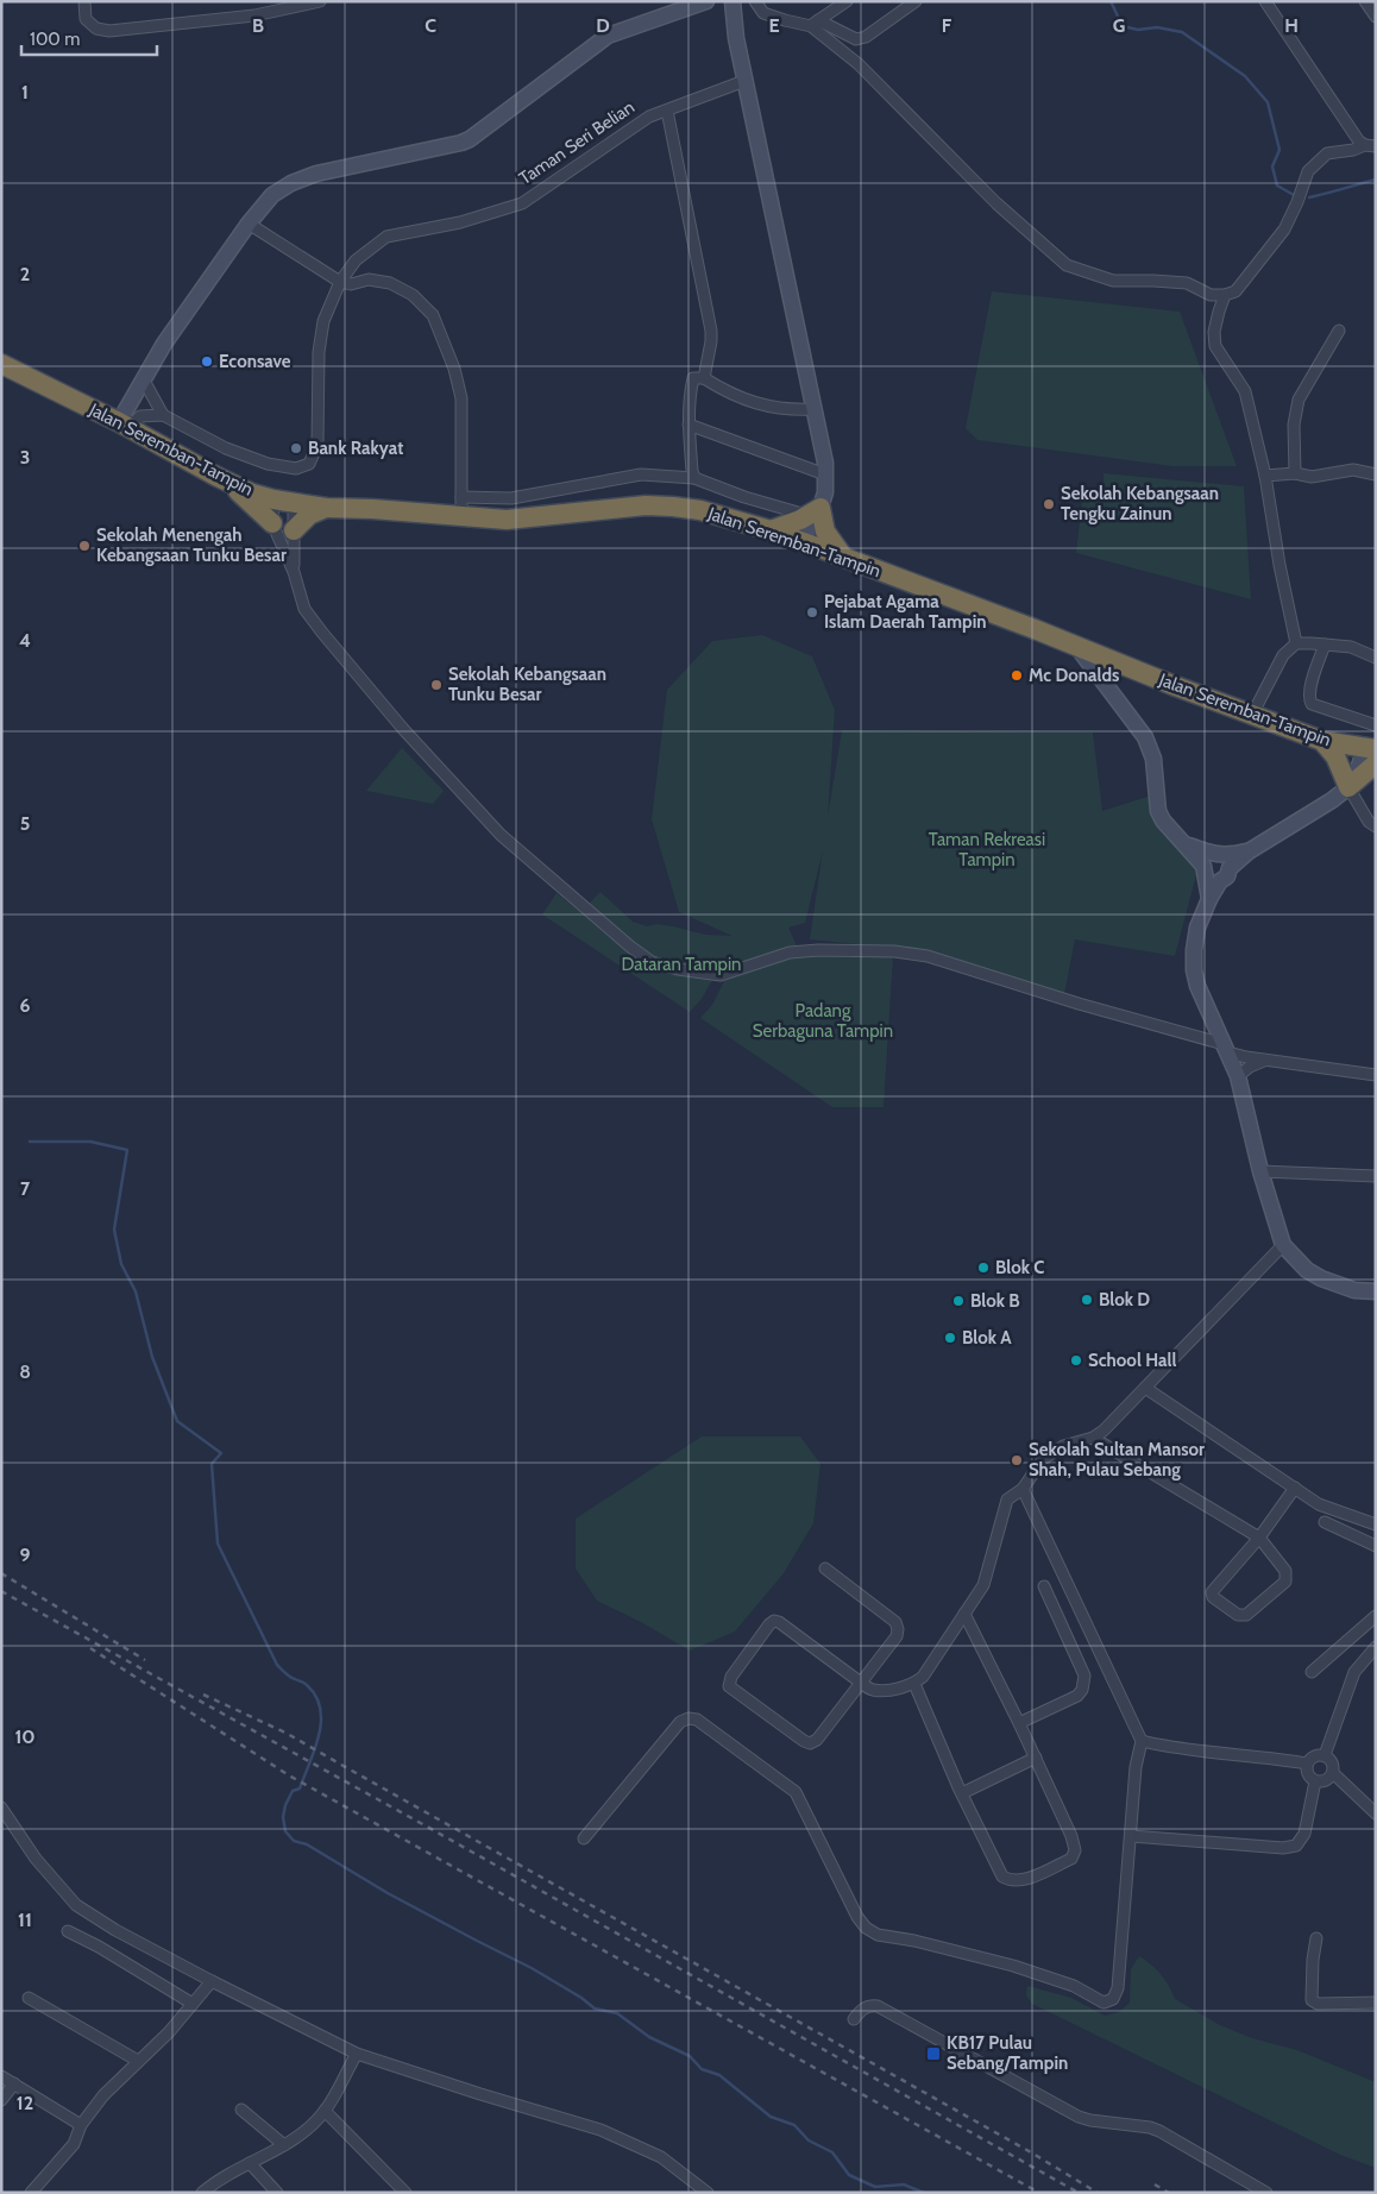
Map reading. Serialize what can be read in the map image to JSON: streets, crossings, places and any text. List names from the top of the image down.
{
  "streets": {
    "highway": ["Jalan Seremban-Tampin"],
    "street": ["Taman Seri Belian"]
  },
  "parks": ["Taman Rekreasi Tampin", "Dataran Tampin", "Padang Serbaguna Tampin"],
  "places": {
    "other": [
      "Econsave",
      "Bank Rakyat",
      "Sekolah Kebangsaan Tengku Zainun",
      "Sekolah Menengah Kebangsaan Tunku Besar",
      "Pejabat Agama Islam Daerah Tampin",
      "Mc Donalds",
      "Sekolah Kebangsaan Tunku Besar",
      "Blok C",
      "Blok D",
      "Blok B",
      "Blok A",
      "School Hall",
      "Sekolah Sultan Mansor Shah, Pulau Sebang"
    ],
    "transit": ["KB17 Pulau Sebang/Tampin"]
  },
  "scale_bar": "100 m",
  "grid": {
    "columns": [
      "B",
      "C",
      "D",
      "E",
      "F",
      "G",
      "H"
    ],
    "rows": [
      "1",
      "2",
      "3",
      "4",
      "5",
      "6",
      "7",
      "8",
      "9",
      "10",
      "11",
      "12"
    ]
  }
}
